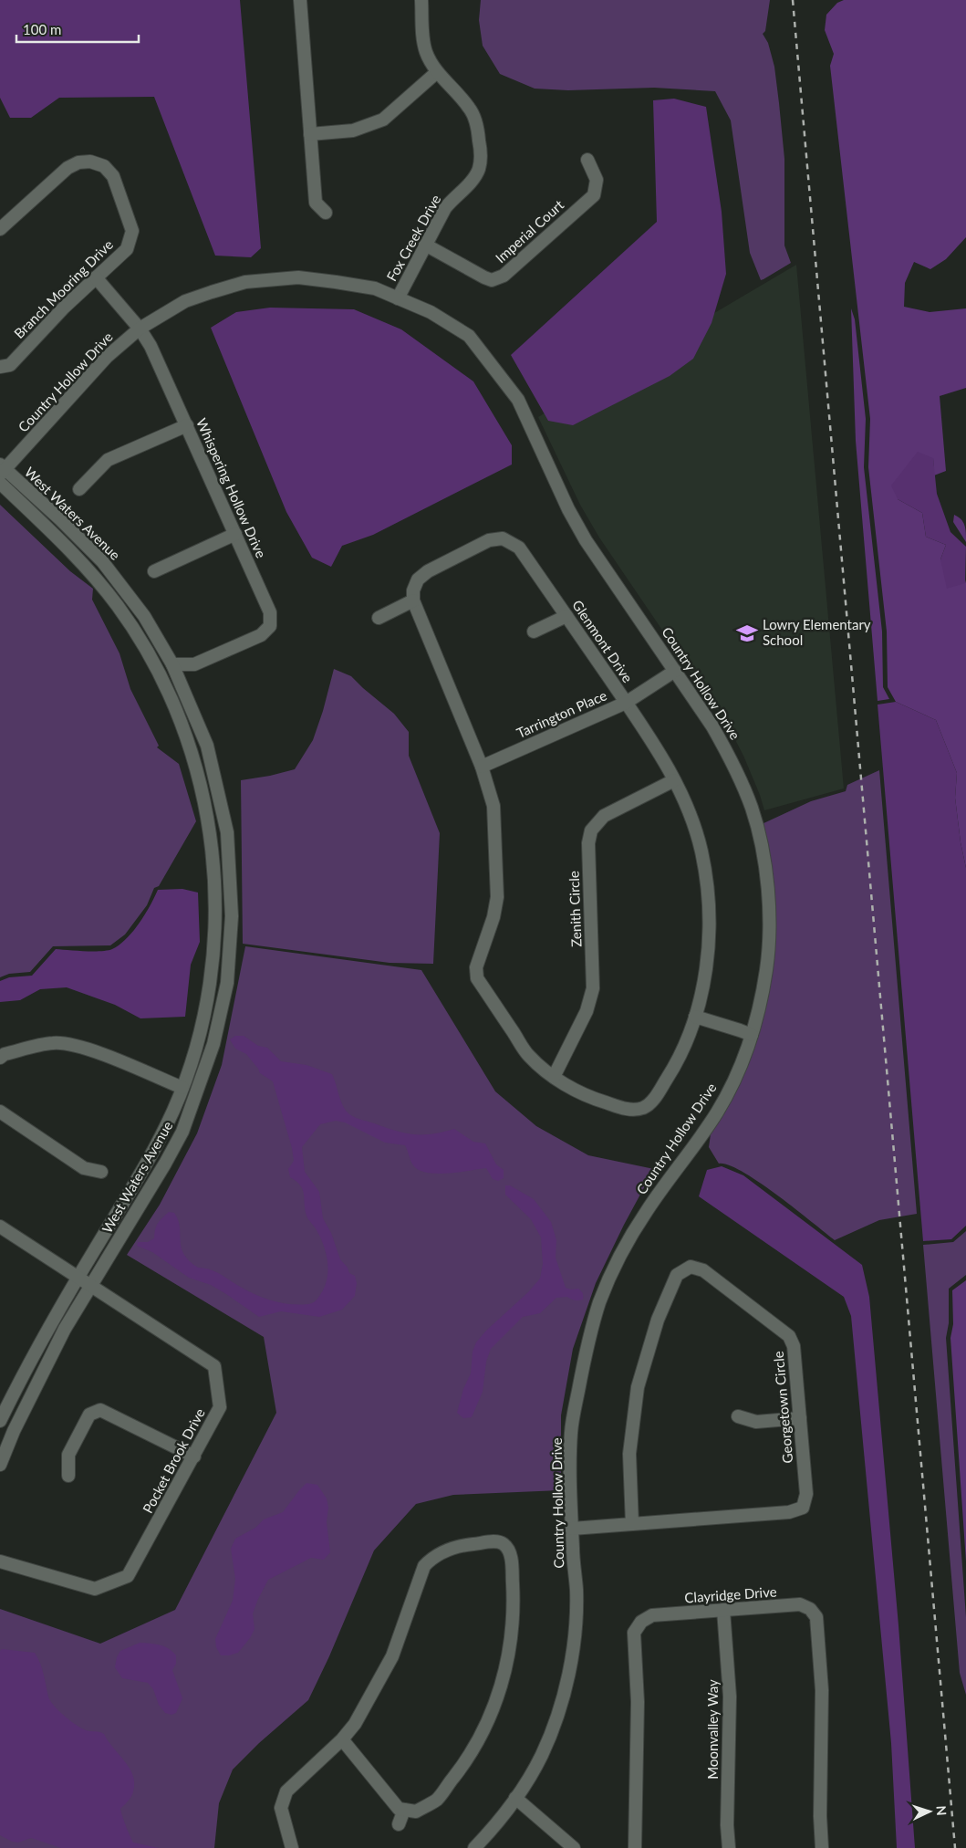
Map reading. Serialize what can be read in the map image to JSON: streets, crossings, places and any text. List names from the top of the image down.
{
  "streets": {
    "street": [
      "Imperial Court",
      "Fox Creek Drive",
      "Branch Mooring Drive",
      "Country Hollow Drive",
      "Whispering Hollow Drive",
      "West Waters Avenue",
      "Glenmont Drive",
      "Tarrington Place",
      "Zenith Circle",
      "Georgetown Circle",
      "Pocket Brook Drive",
      "Clayridge Drive",
      "Moonvalley Way"
    ]
  },
  "crossings": [
    ["Imperial Court", "Fox Creek Drive"],
    ["Fox Creek Drive", "Country Hollow Drive"],
    ["Branch Mooring Drive", "Whispering Hollow Drive"],
    ["Country Hollow Drive", "Whispering Hollow Drive"],
    ["Country Hollow Drive", "West Waters Avenue"],
    ["Country Hollow Drive", "Tarrington Place"],
    ["Country Hollow Drive", "Georgetown Circle"],
    ["Whispering Hollow Drive", "West Waters Avenue"],
    ["West Waters Avenue", "Pocket Brook Drive"],
    ["Glenmont Drive", "Tarrington Place"],
    ["Glenmont Drive", "Zenith Circle"],
    ["Clayridge Drive", "Moonvalley Way"]
  ],
  "places": {
    "school or university": ["Lowry Elementary School"]
  },
  "scale_bar": "100 m",
  "north": "right"
}
